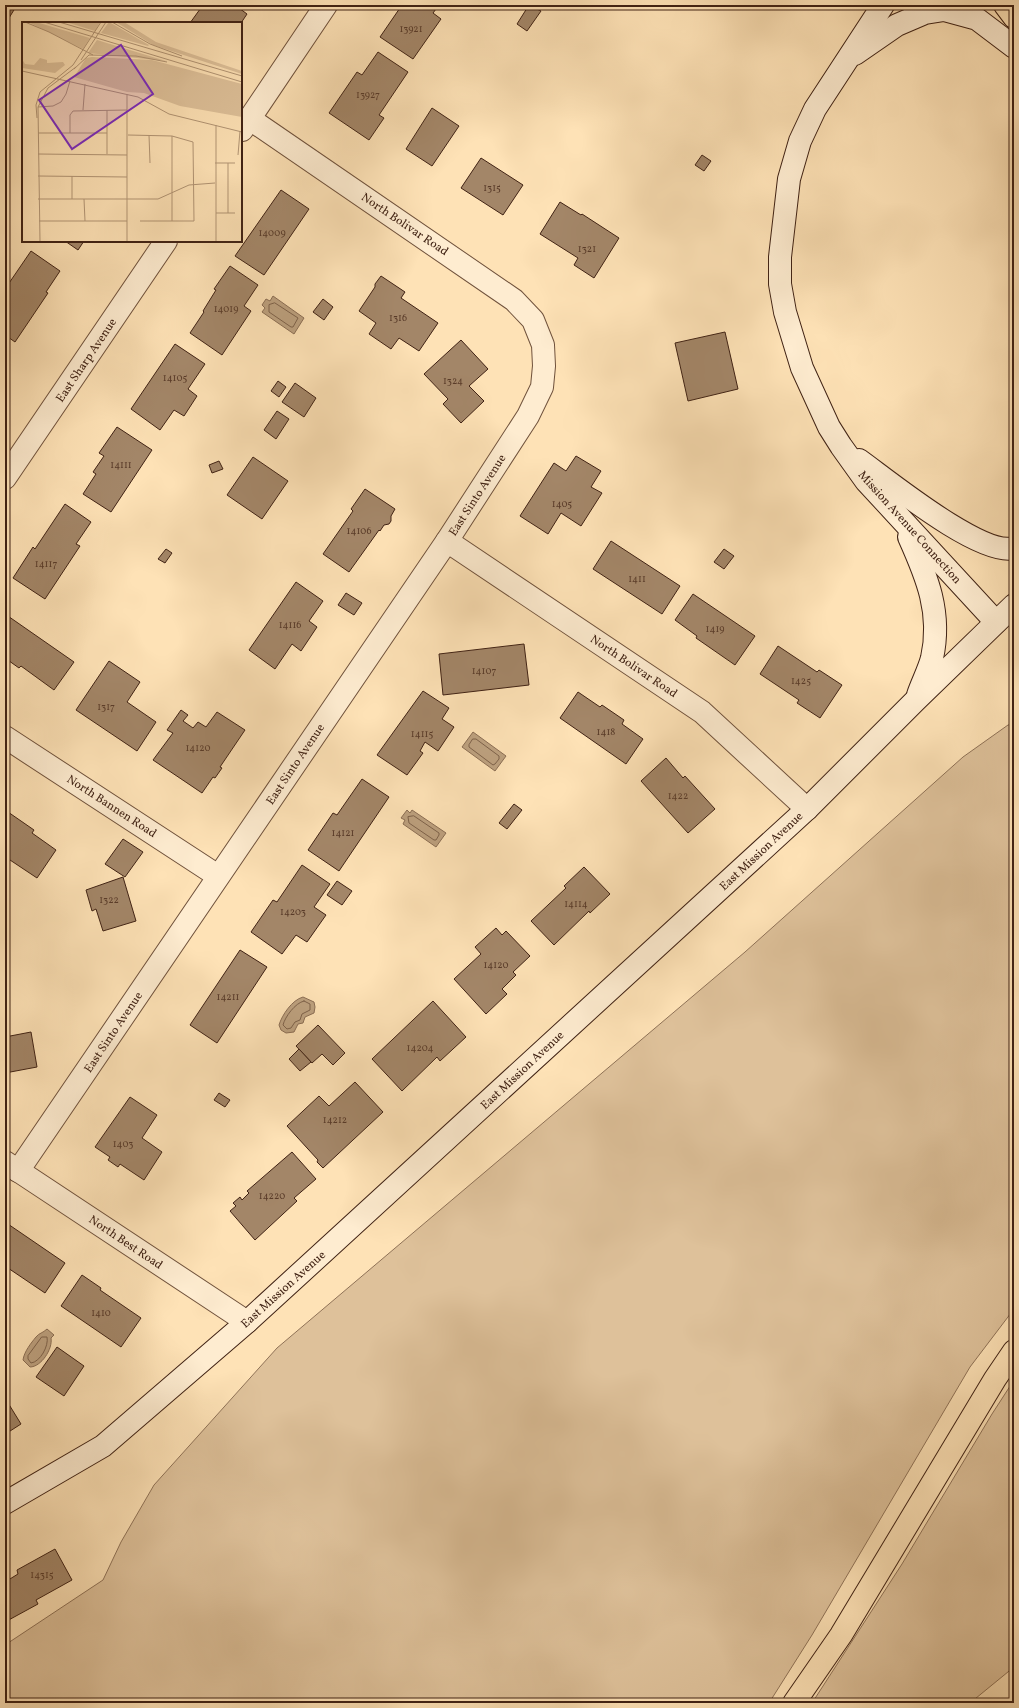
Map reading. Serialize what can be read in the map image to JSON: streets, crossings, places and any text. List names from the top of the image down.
{
  "streets": {
    "street": [
      "North Bolivar Road",
      "East Sharp Avenue",
      "East Sinto Avenue",
      "Mission Avenue Connection",
      "North Bannen Road",
      "East Mission Avenue",
      "North Best Road"
    ]
  },
  "crossings": [
    ["North Bolivar Road", "East Sinto Avenue"],
    ["North Bolivar Road", "East Mission Avenue"],
    ["East Sinto Avenue", "North Bannen Road"],
    ["East Sinto Avenue", "North Best Road"],
    ["Mission Avenue Connection", "East Mission Avenue"],
    ["East Mission Avenue", "North Best Road"]
  ],
  "house_numbers": [
    "13921",
    "13927",
    "1315",
    "14009",
    "1321",
    "14019",
    "1316",
    "14105",
    "1324",
    "14111",
    "1405",
    "14106",
    "14117",
    "1411",
    "14116",
    "1419",
    "14107",
    "1425",
    "1317",
    "1418",
    "14115",
    "14120",
    "1422",
    "14121",
    "1322",
    "14114",
    "14203",
    "14120",
    "14211",
    "14204",
    "14212",
    "1403",
    "14220",
    "1410",
    "14315"
  ]
}
